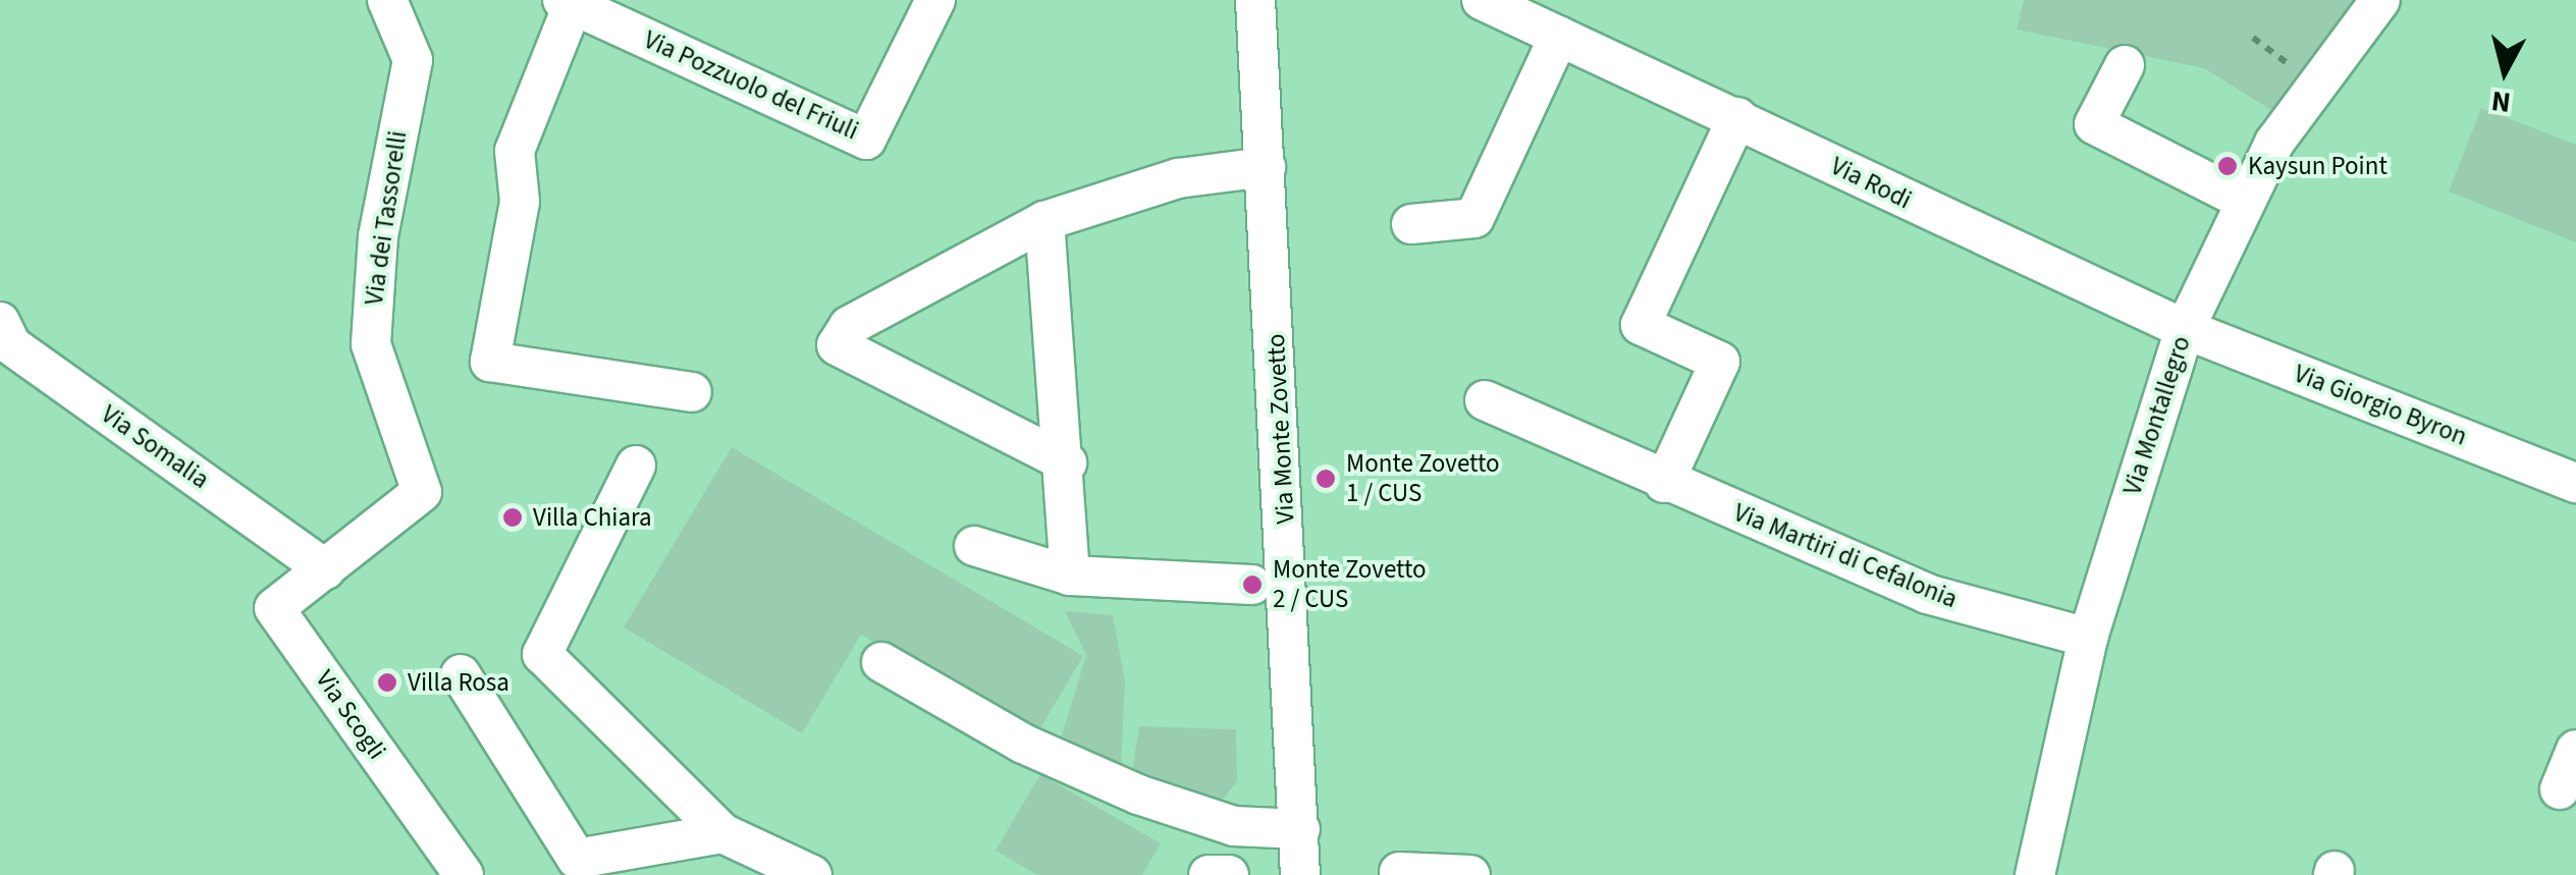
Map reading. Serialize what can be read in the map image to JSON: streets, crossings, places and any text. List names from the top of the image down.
{
  "streets": {
    "street": [
      "Via Pozzuolo del Friuli",
      "Via Rodi",
      "Via dei Tassorelli",
      "Via Giorgio Byron",
      "Via Montallegro",
      "Via Monte Zovetto",
      "Via Somalia",
      "Via Martiri di Cefalonia",
      "Via Scogli"
    ]
  },
  "crossings": [
    ["Via Rodi", "Via Giorgio Byron"],
    ["Via Rodi", "Via Montallegro"],
    ["Via dei Tassorelli", "Via Somalia"],
    ["Via dei Tassorelli", "Via Scogli"],
    ["Via Giorgio Byron", "Via Montallegro"],
    ["Via Montallegro", "Via Martiri di Cefalonia"],
    ["Via Somalia", "Via Scogli"]
  ],
  "places": [
    "Kaysun Point",
    "Monte Zovetto 1 / CUS",
    "Villa Chiara",
    "Monte Zovetto 2 / CUS",
    "Villa Rosa"
  ],
  "north": "bottom"
}
